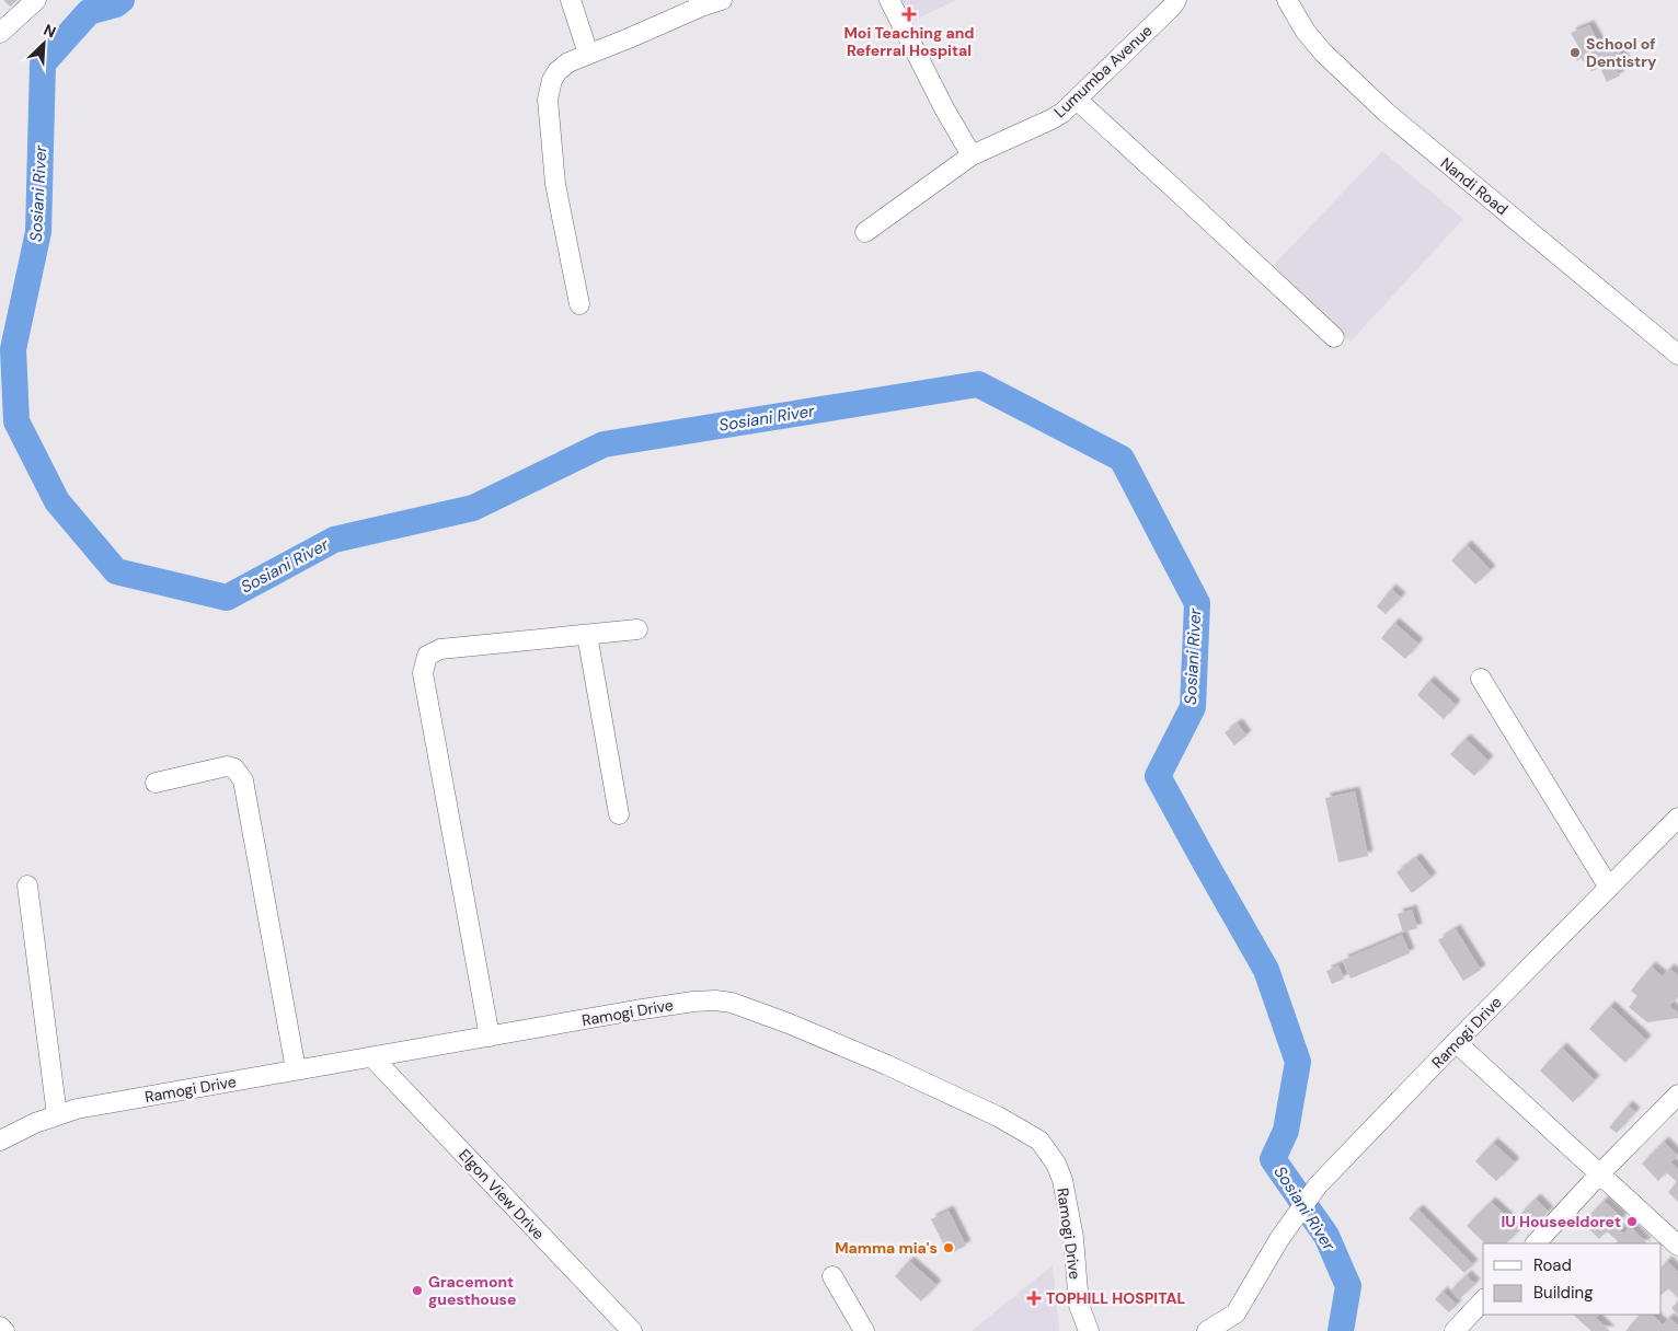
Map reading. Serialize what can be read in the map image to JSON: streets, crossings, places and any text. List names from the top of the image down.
{
  "streets": {
    "street": [
      "Lumumba Avenue",
      "Nandi Road",
      "Ramogi Drive",
      "Elgon View Drive"
    ]
  },
  "crossings": [
    ["Ramogi Drive", "Elgon View Drive"]
  ],
  "water": ["Sosiani River"],
  "places": {
    "health": ["Moi Teaching and Referral Hospital", "TOPHILL HOSPITAL"],
    "other": [
      "School of Dentistry",
      "IU Houseeldoret",
      "Mamma mia's",
      "Gracemont guesthouse"
    ]
  },
  "legend": ["Road", "Building"],
  "north": "top right"
}
